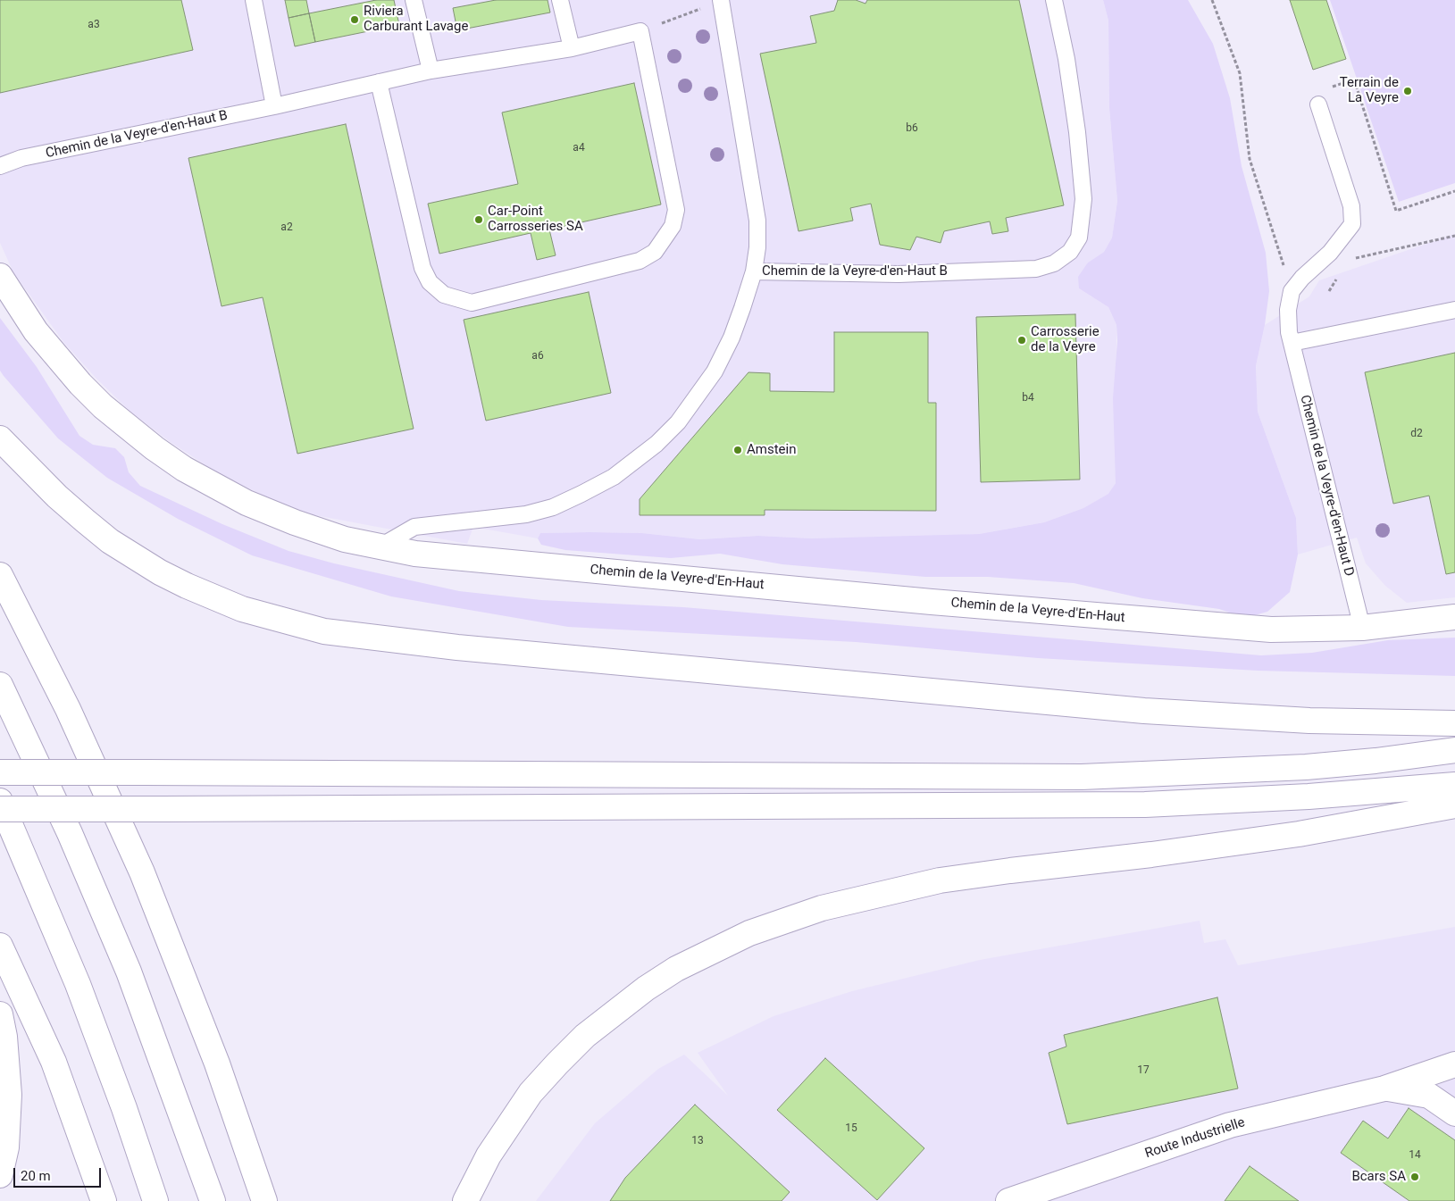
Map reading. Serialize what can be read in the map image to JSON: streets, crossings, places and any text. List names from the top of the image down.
{
  "streets": {
    "main road": ["Chemin de la Veyre-d'En-Haut", "Route Industrielle"],
    "lane": ["Chemin de la Veyre-d'en-Haut B", "Chemin de la Veyre-d'en-Haut D"]
  },
  "crossings": [
    ["Chemin de la Veyre-d'en-Haut B", "Chemin de la Veyre-d'En-Haut"],
    ["Chemin de la Veyre-d'en-Haut D", "Chemin de la Veyre-d'En-Haut"]
  ],
  "places": [
    "Riviera Carburant Lavage",
    "Terrain de La Veyre",
    "Car-Point Carrosseries SA",
    "Carrosserie de la Veyre",
    "Amstein",
    "Bcars SA"
  ],
  "house_numbers": [
    "a3",
    "b6",
    "a4",
    "a2",
    "a6",
    "b4",
    "d2",
    "17",
    "15",
    "13",
    "14"
  ],
  "scale_bar": "20 m"
}
